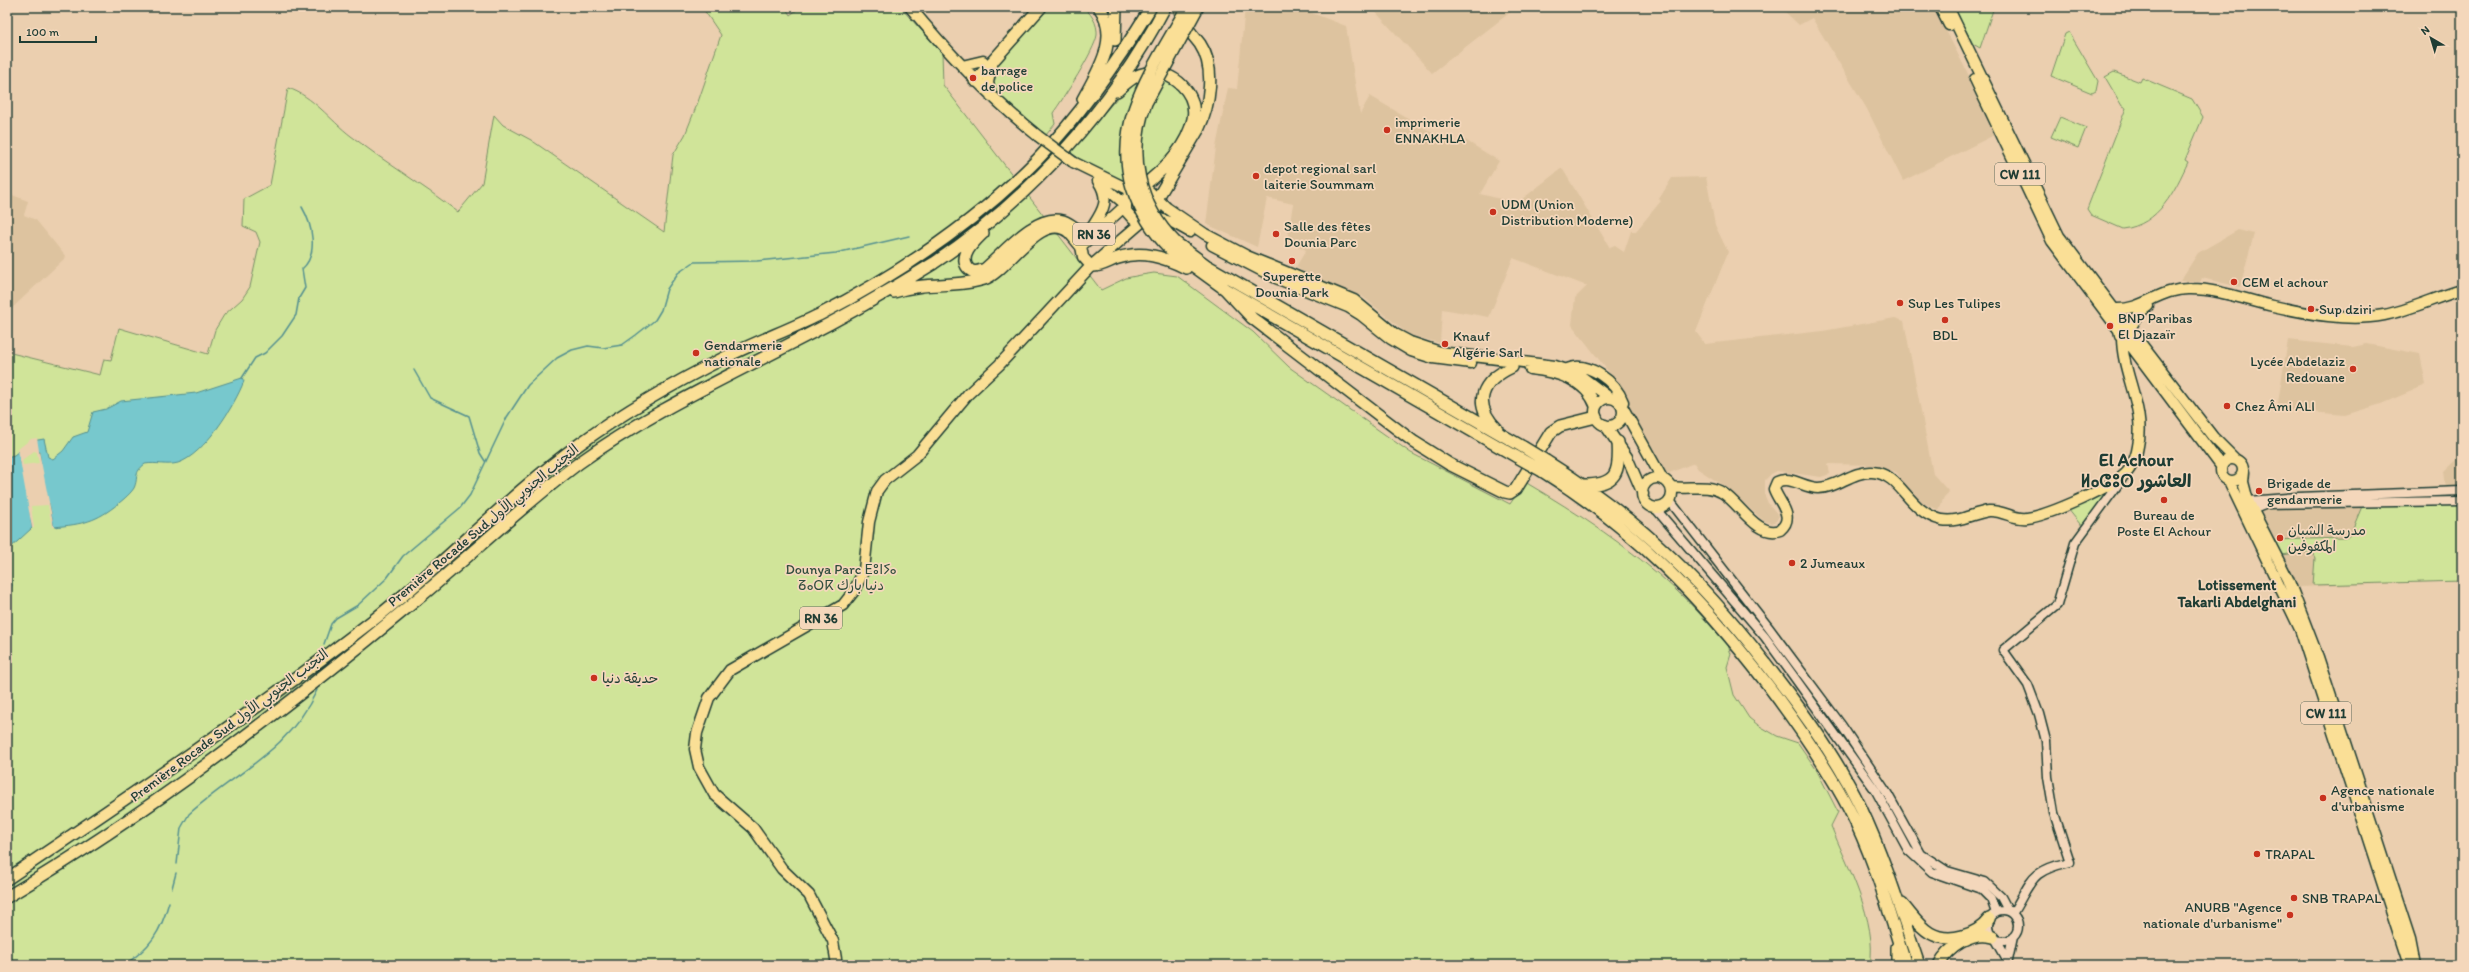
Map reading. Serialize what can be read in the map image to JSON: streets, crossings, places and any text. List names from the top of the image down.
{
  "streets": {
    "highway": ["Première Rocade Sud التجنب الجنوبي الأول"],
    "main road": ["CW 111", "RN 36"]
  },
  "districts": ["El Achour ⵍⴰⵛⵓⵔ العاشور", "Lotissement Takarli Abdelghani"],
  "parks": ["Dounya Parc ⴹⵓⵏⵢⴰ ⵒⴰⵔⴽ دنيا بارك"],
  "places": [
    "barrage de police",
    "imprimerie ENNAKHLA",
    "depot regional sarl laiterie Soummam",
    "UDM (Union Distribution Moderne)",
    "Salle des fêtes Dounia Parc",
    "Superette Dounia Park",
    "CEM el achour",
    "Sup Les Tulipes",
    "Sup dziri",
    "BDL",
    "BNP Paribas El Djazaïr",
    "Knauf Algérie Sarl",
    "Gendarmerie nationale",
    "Lycée Abdelaziz Redouane",
    "Chez Âmi ALI",
    "Brigade de gendarmerie",
    "Bureau de Poste El Achour",
    "مدرسة الشبان المكفوفين",
    "2 Jumeaux",
    "حديقة دنيا",
    "Agence nationale d'urbanisme",
    "TRAPAL",
    "SNB TRAPAL",
    "ANURB \"Agence nationale d'urbanisme\""
  ],
  "scale_bar": "100 m",
  "north": "top left"
}
